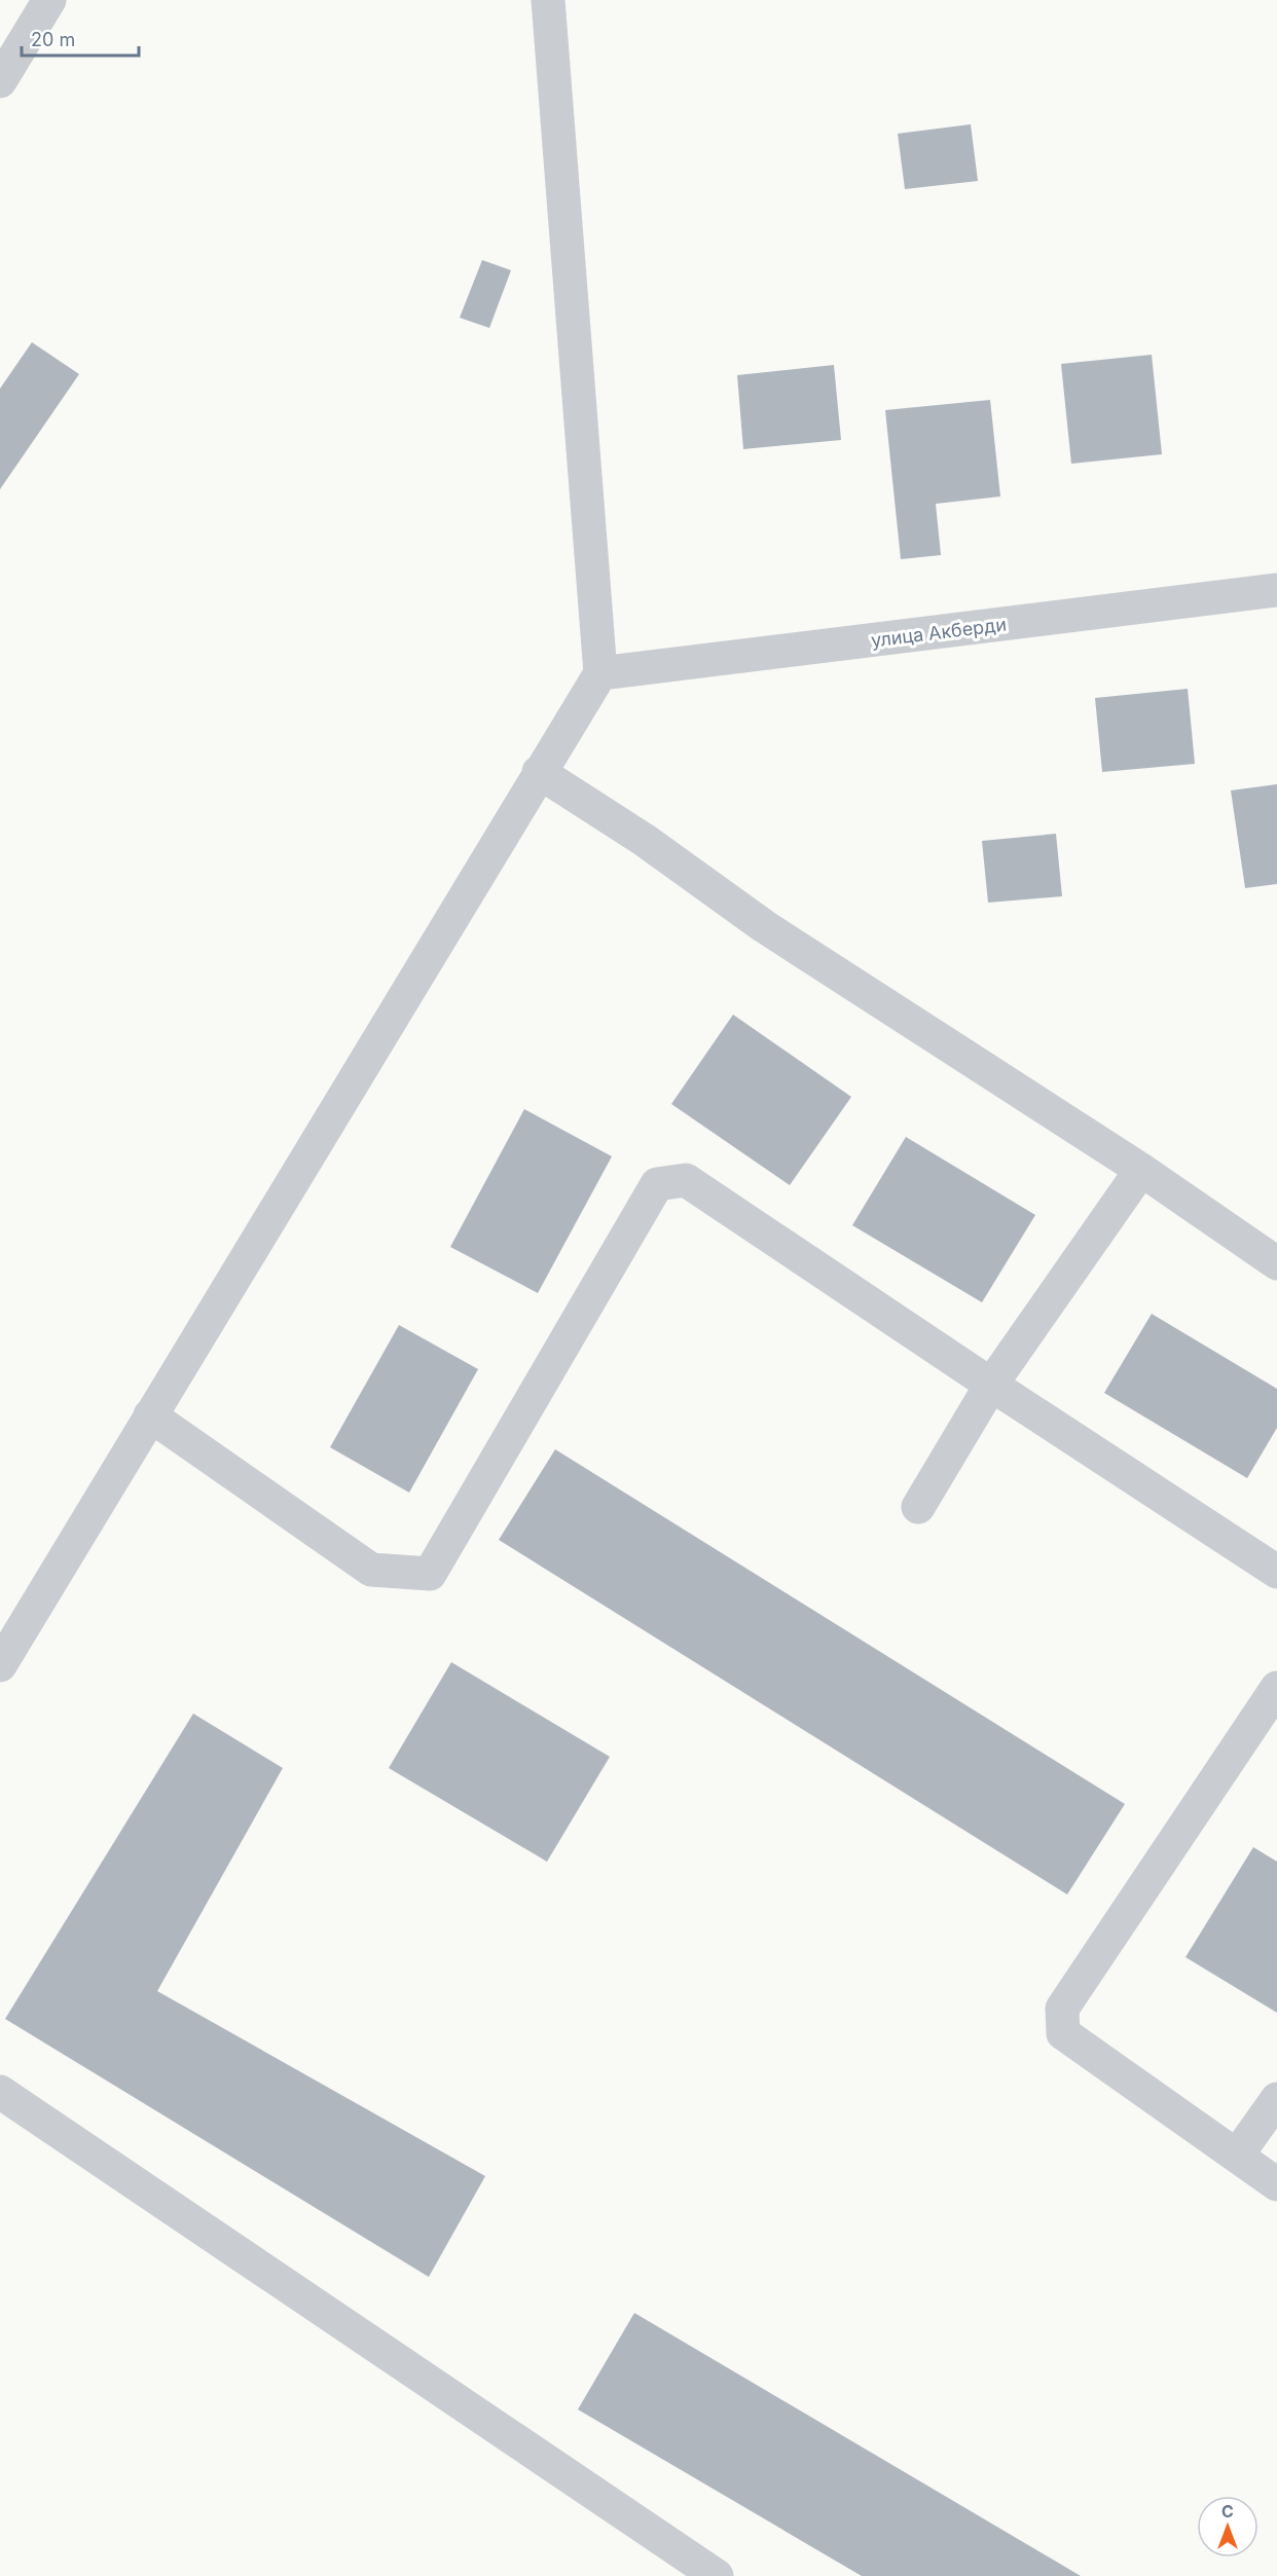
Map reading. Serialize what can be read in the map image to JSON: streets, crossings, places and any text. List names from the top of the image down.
{
  "streets": {
    "street": ["улица Акберди"]
  },
  "scale_bar": "20 m",
  "north": "top"
}
